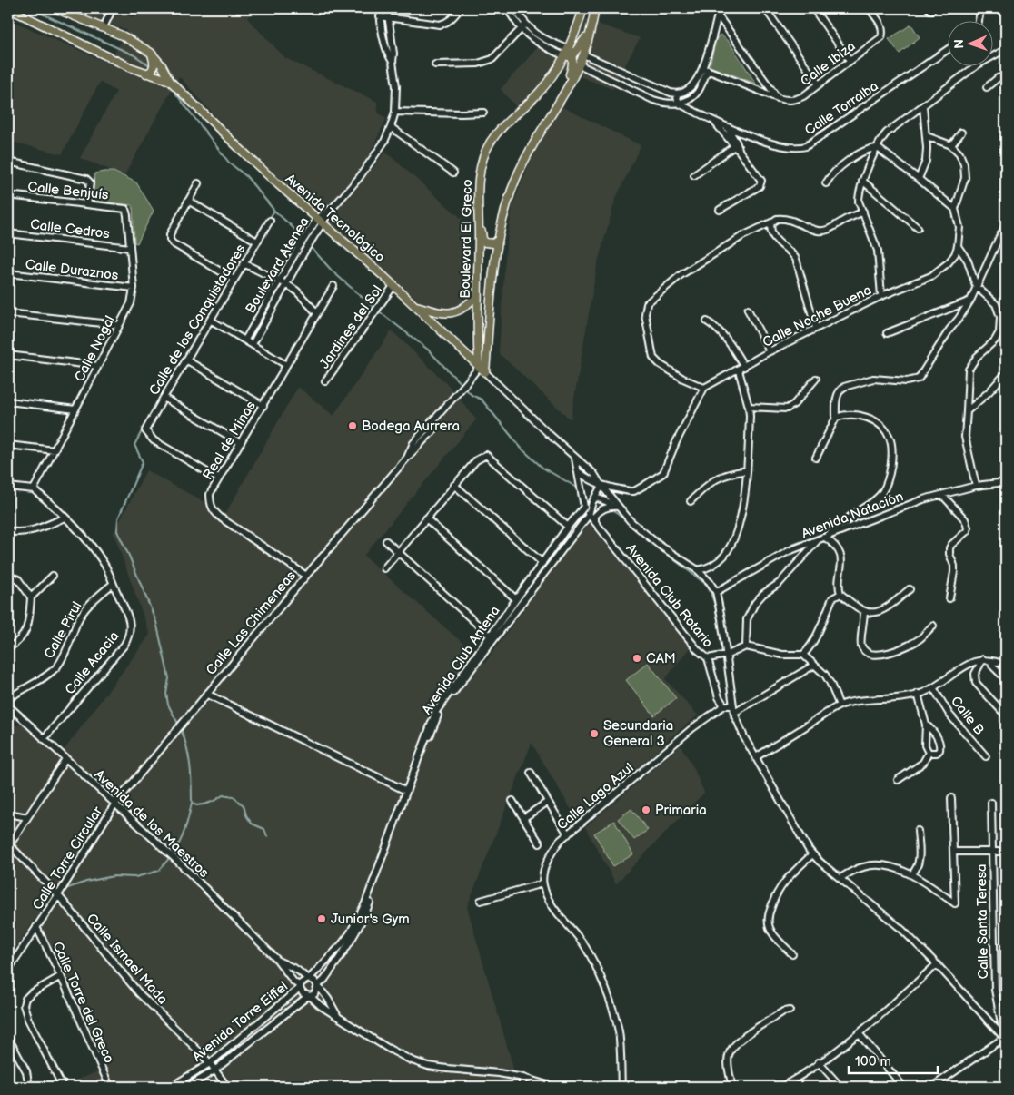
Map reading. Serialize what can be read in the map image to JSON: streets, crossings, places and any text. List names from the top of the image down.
{
  "streets": {
    "main road": ["Avenida Tecnológico", "Boulevard El Greco"],
    "street": [
      "Calle Ibiza",
      "Calle Torralba",
      "Calle Benjuís",
      "Calle Cedros",
      "Boulevard Atenea",
      "Calle Duraznos",
      "Calle Noche Buena",
      "Calle de los Conquistadores",
      "Jardines del Sol",
      "Calle Nogal",
      "Real de Minas",
      "Avenida Natación",
      "Avenida Club Rotario",
      "Calle Las Chimeneas",
      "Calle Pirul",
      "Avenida Club Antena",
      "Calle Acacia",
      "Calle B",
      "Calle Lago Azul",
      "Avenida de los Maestros",
      "Calle Torre Circular",
      "Calle Santa Teresa",
      "Calle Ismael Mada",
      "Calle Torre del Greco",
      "Avenida Torre Eiffel"
    ]
  },
  "crossings": [
    ["Calle Torralba", "Boulevard El Greco"],
    ["Calle Benjuís", "Calle Nogal"],
    ["Avenida Tecnológico", "Boulevard El Greco"],
    ["Avenida Tecnológico", "Boulevard Atenea"],
    ["Avenida Tecnológico", "Jardines del Sol"],
    ["Avenida Tecnológico", "Calle Las Chimeneas"],
    ["Calle Cedros", "Calle Nogal"],
    ["Boulevard El Greco", "Calle Las Chimeneas"],
    ["Calle Duraznos", "Calle Nogal"],
    ["Calle de los Conquistadores", "Real de Minas"],
    ["Calle Nogal", "Calle Acacia"],
    ["Real de Minas", "Calle Las Chimeneas"],
    ["Avenida Club Rotario", "Avenida Club Antena"],
    ["Avenida Club Rotario", "Calle Lago Azul"],
    ["Calle Las Chimeneas", "Avenida de los Maestros"],
    ["Calle Las Chimeneas", "Calle Torre Circular"],
    ["Calle Pirul", "Calle Acacia"],
    ["Avenida Club Antena", "Avenida de los Maestros"],
    ["Avenida Club Antena", "Avenida Torre Eiffel"],
    ["Calle Acacia", "Avenida de los Maestros"],
    ["Avenida de los Maestros", "Calle Torre Circular"],
    ["Avenida de los Maestros", "Avenida Torre Eiffel"],
    ["Calle Torre Circular", "Calle Ismael Mada"],
    ["Calle Torre Circular", "Calle Torre del Greco"],
    ["Calle Ismael Mada", "Avenida Torre Eiffel"]
  ],
  "places": [
    "Bodega Aurrera",
    "CAM",
    "Secundaria General 3",
    "Primaria",
    "Junior's Gym"
  ],
  "scale_bar": "100 m",
  "north": "left"
}
